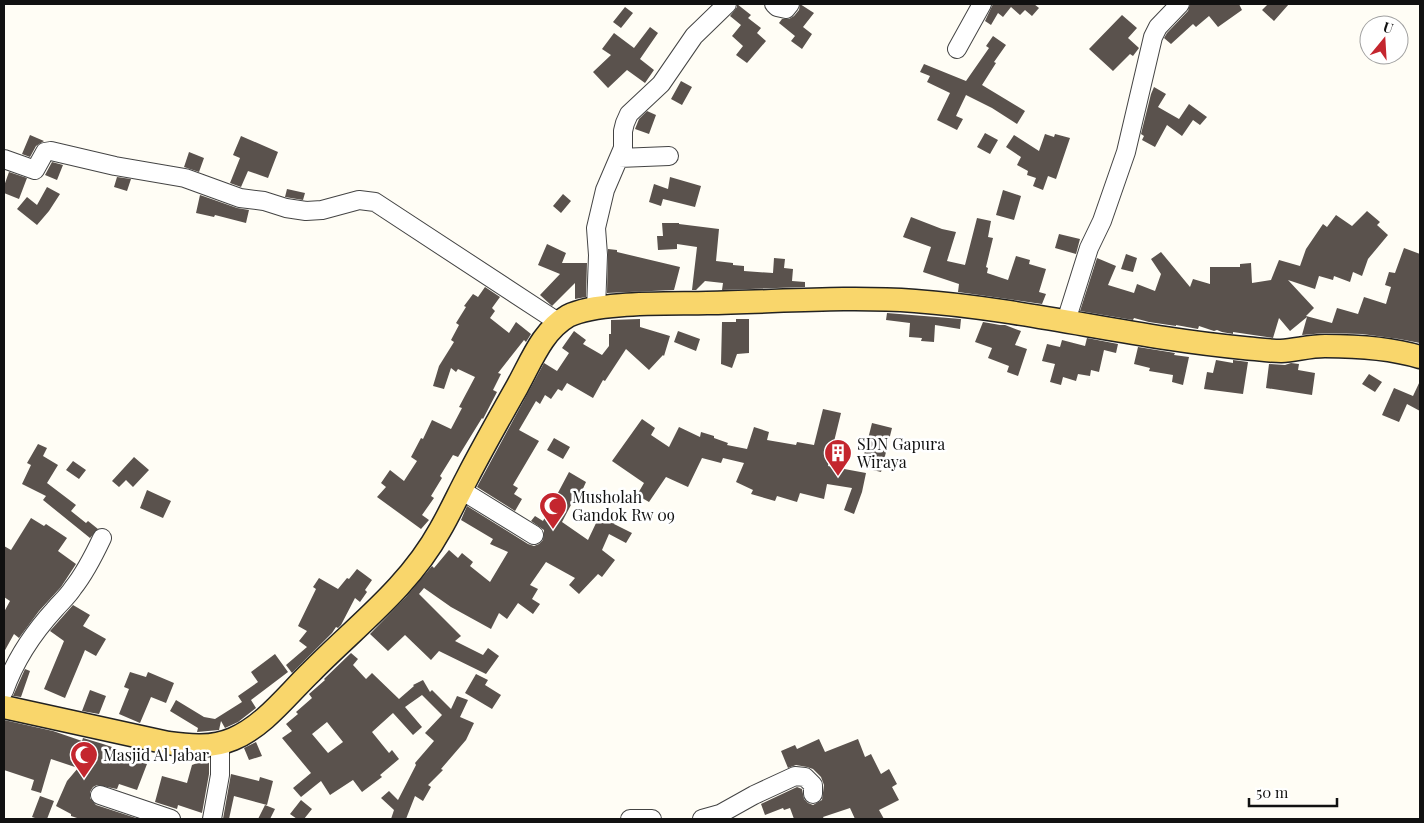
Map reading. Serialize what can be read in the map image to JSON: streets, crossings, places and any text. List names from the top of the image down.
{
  "places": {
    "building": ["SDN Gapura Wiraya"],
    "mosque": ["Musholah Gandok Rw 09", "Masjid Al Jabar"]
  },
  "scale_bar": "50 m",
  "north": "top"
}
